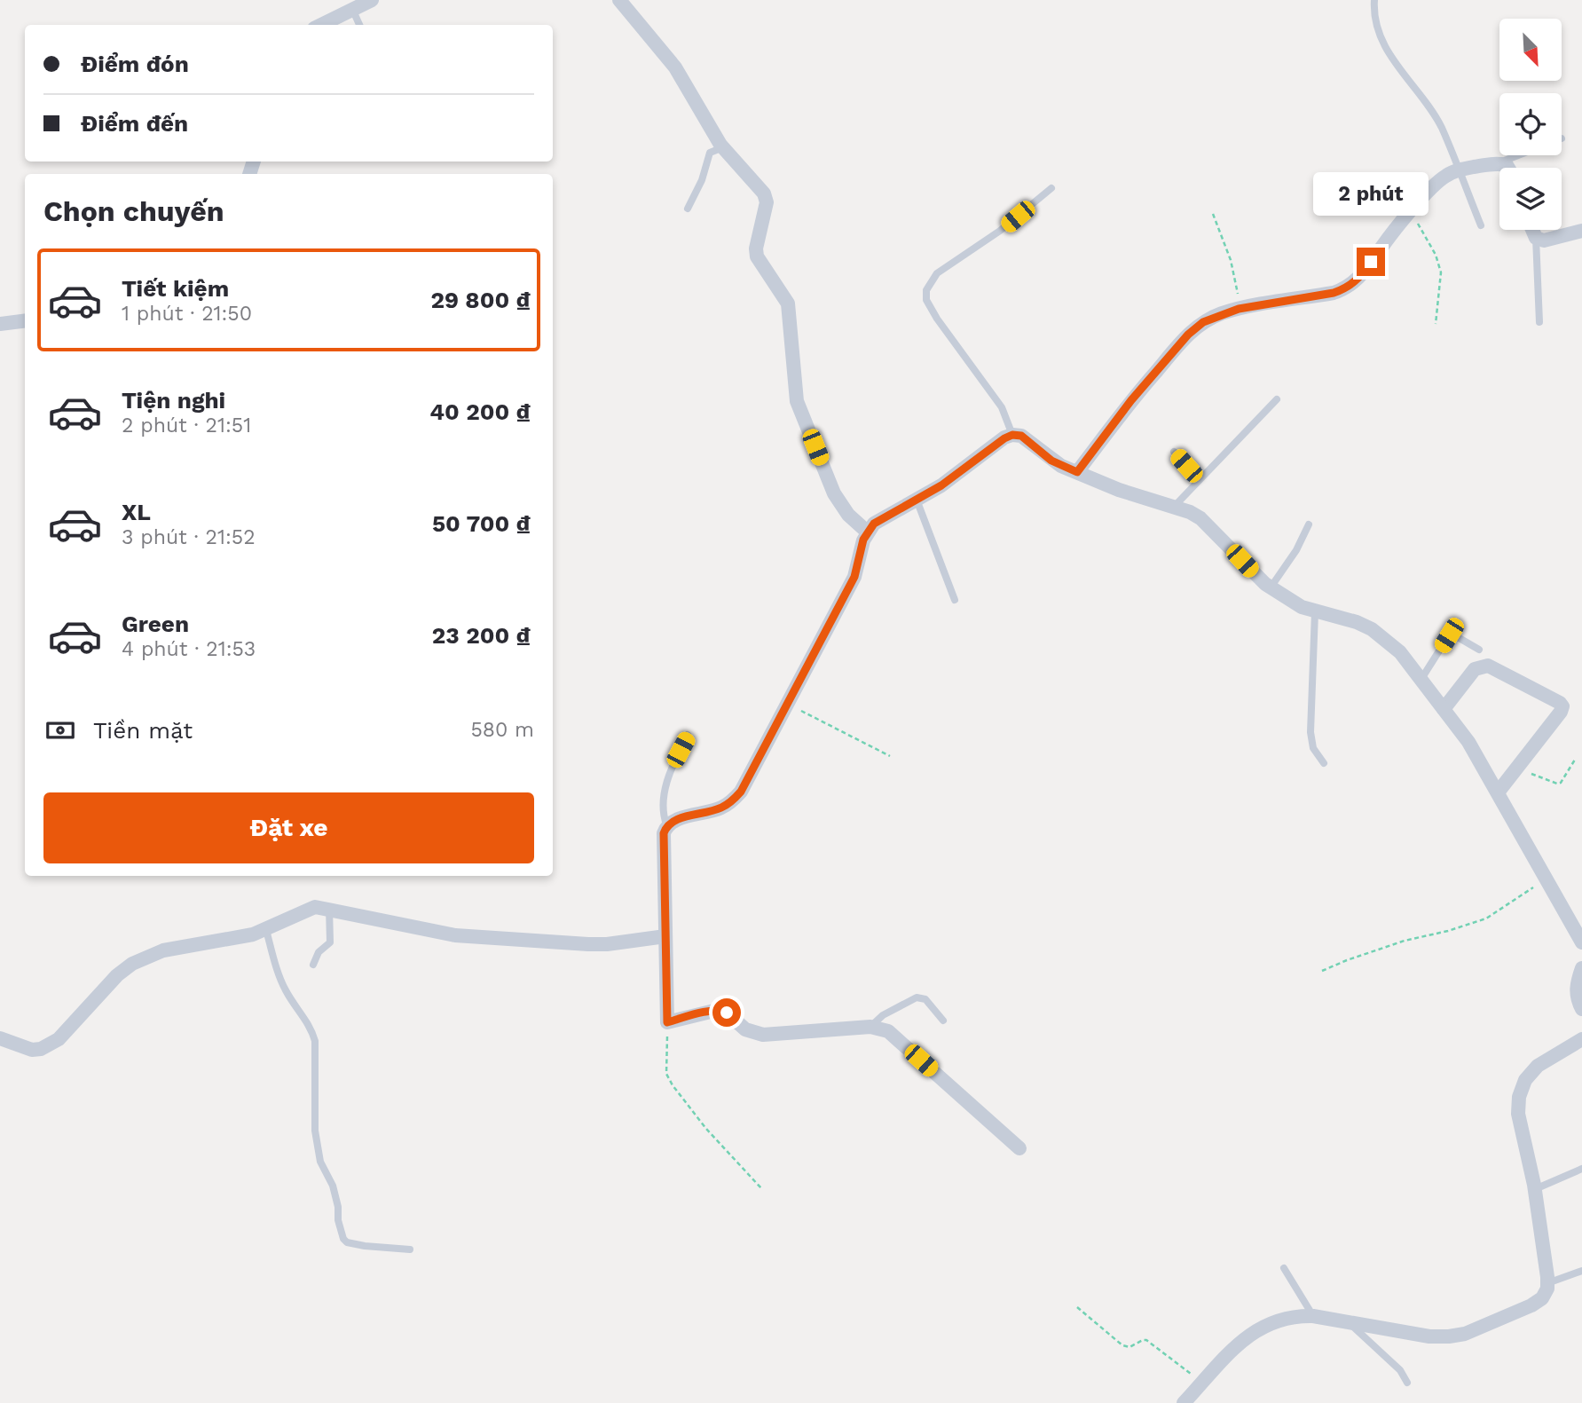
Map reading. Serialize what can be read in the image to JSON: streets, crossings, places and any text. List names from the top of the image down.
{
  "north": "bottom right",
  "page": {
    "banner": ["Điểm đón", "Điểm đến"],
    "bubble": "2 phút",
    "heading": "Chọn chuyến",
    "list": [
      {
        "name": "Tiết kiệm",
        "note": "1 phút · 21:50",
        "value": "29 800 ₫"
      },
      {
        "name": "Tiện nghi",
        "note": "2 phút · 21:51",
        "value": "40 200 ₫"
      },
      {
        "name": "XL",
        "note": "3 phút · 21:52",
        "value": "50 700 ₫"
      },
      {
        "name": "Green",
        "note": "4 phút · 21:53",
        "value": "23 200 ₫"
      }
    ],
    "pay": ["Tiền mặt", "580 m"],
    "buttons": "Đặt xe"
  }
}
